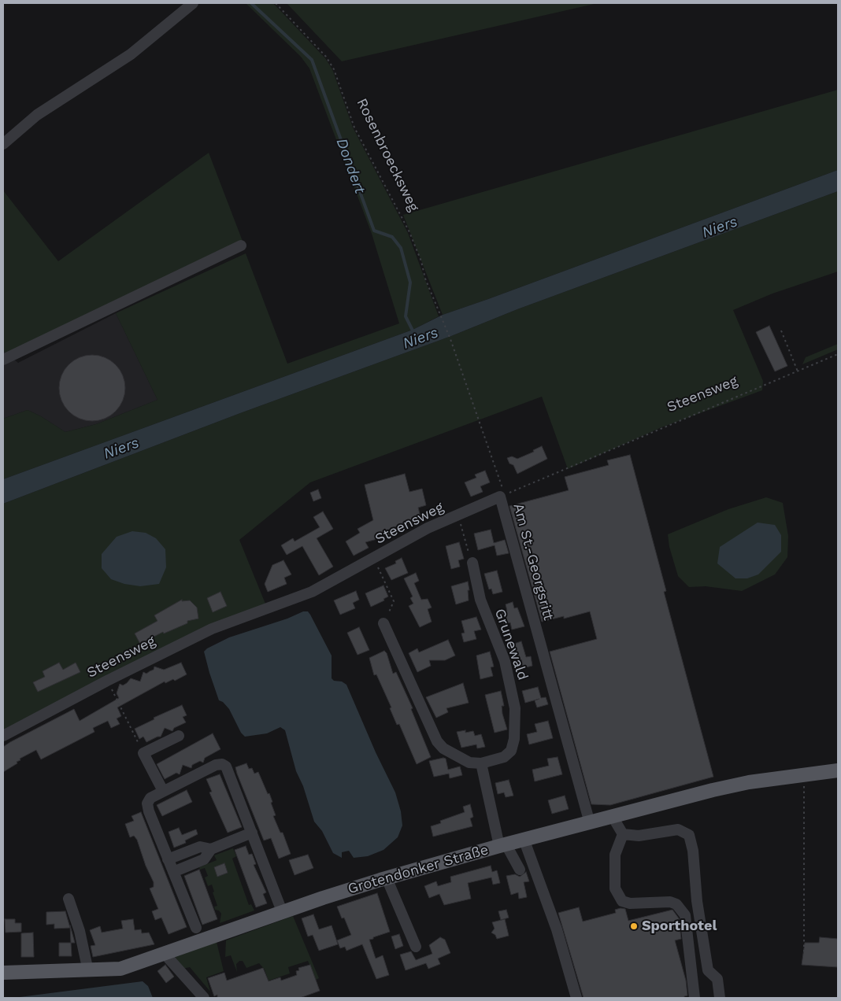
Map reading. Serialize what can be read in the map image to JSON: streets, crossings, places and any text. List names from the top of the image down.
{
  "streets": {
    "main road": ["Grotendonker Straße"],
    "street": ["Steensweg", "Am St.-Georgsritt", "Grunewald"],
    "path": ["Rosenbroecksweg"]
  },
  "crossings": [
    ["Rosenbroecksweg", "Am St.-Georgsritt"],
    ["Steensweg", "Am St.-Georgsritt"],
    ["Am St.-Georgsritt", "Grotendonker Straße"]
  ],
  "water": ["Dondert", "Niers"],
  "places": ["Sporthotel"]
}
